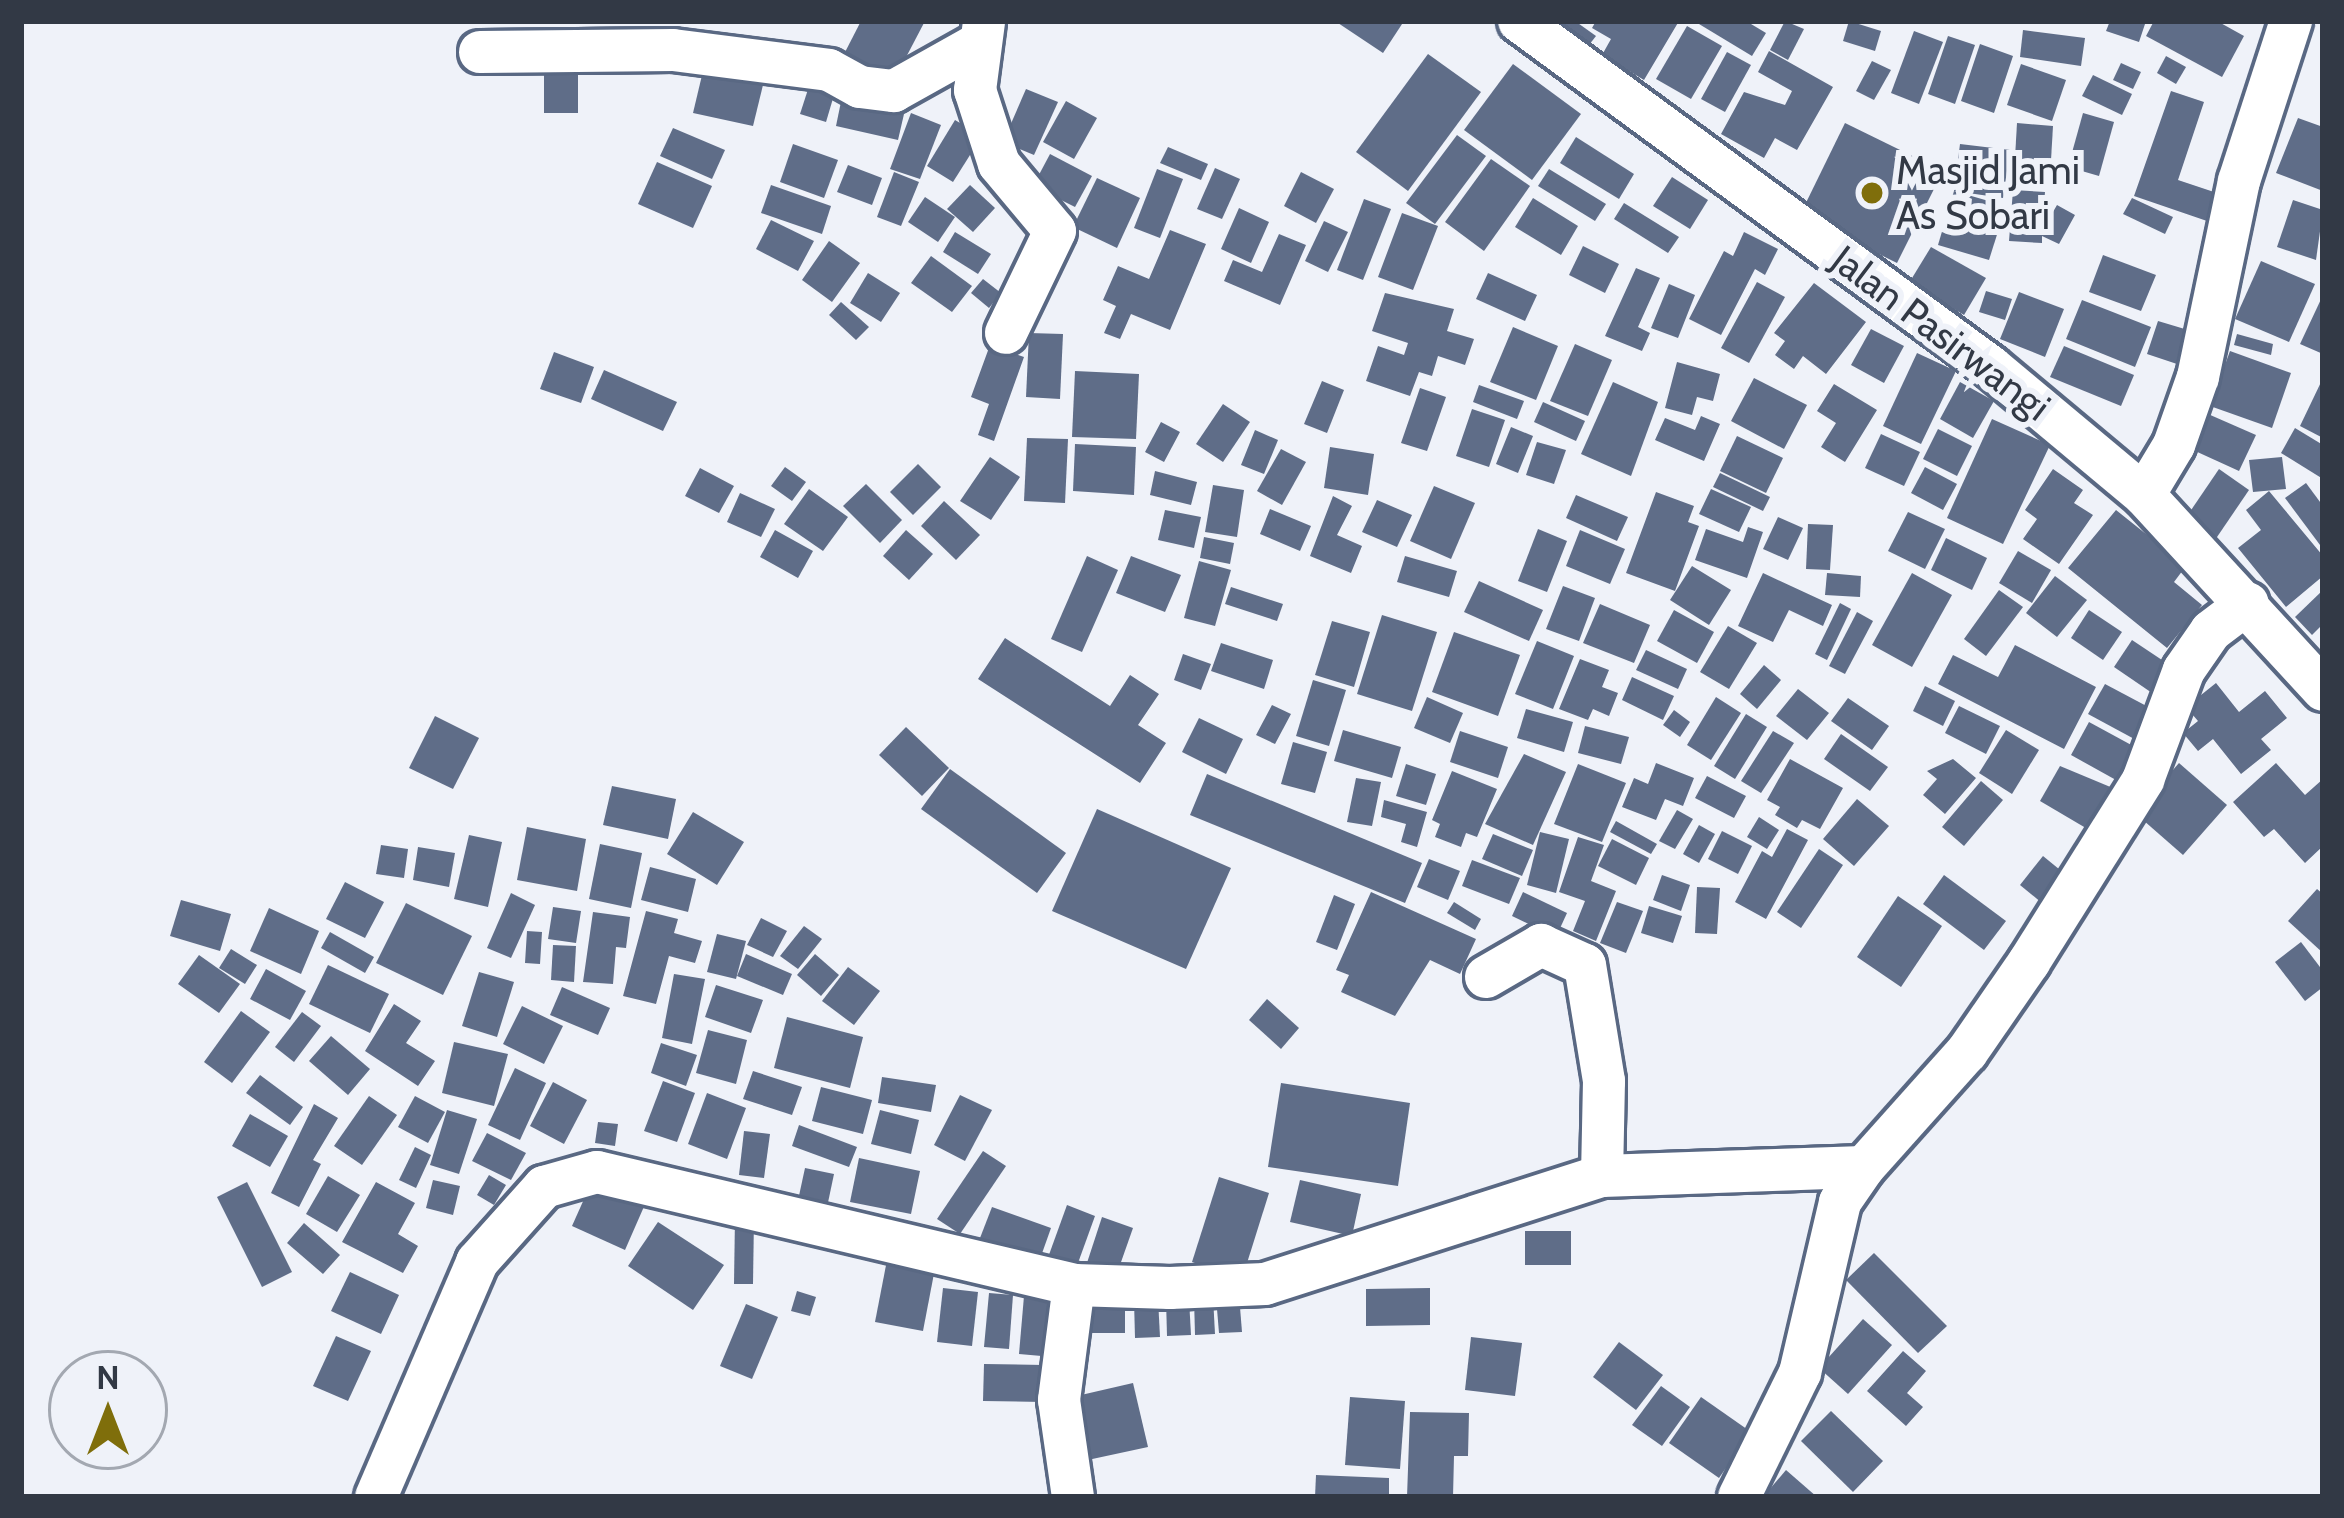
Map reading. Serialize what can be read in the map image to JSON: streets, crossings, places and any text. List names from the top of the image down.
{
  "streets": {
    "street": ["Jalan Pasirwangi"]
  },
  "places": ["Masjid Jami As Sobari"],
  "north": "top"
}
